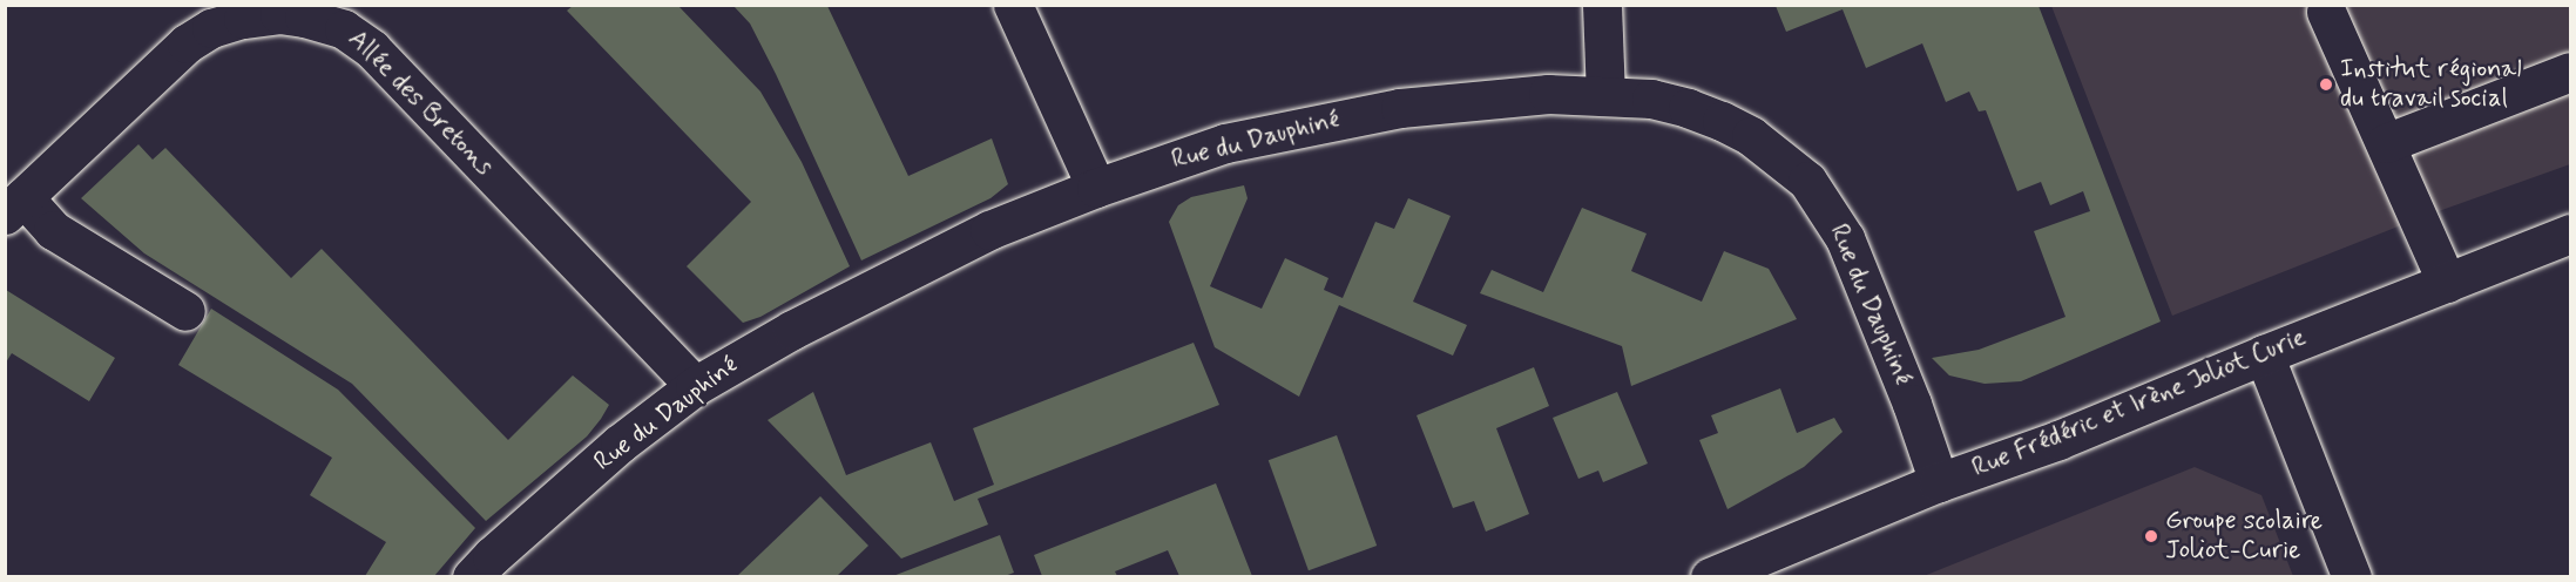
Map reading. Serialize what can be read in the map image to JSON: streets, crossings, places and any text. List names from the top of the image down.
{
  "streets": {
    "street": ["Allée des Bretons", "Rue du Dauphiné", "Rue Frédéric et Irène Joliot Curie"]
  },
  "crossings": [
    ["Allée des Bretons", "Rue du Dauphiné"],
    ["Rue du Dauphiné", "Rue Frédéric et Irène Joliot Curie"]
  ],
  "places": ["Institut régional du travail social", "Groupe scolaire Joliot-Curie"]
}
